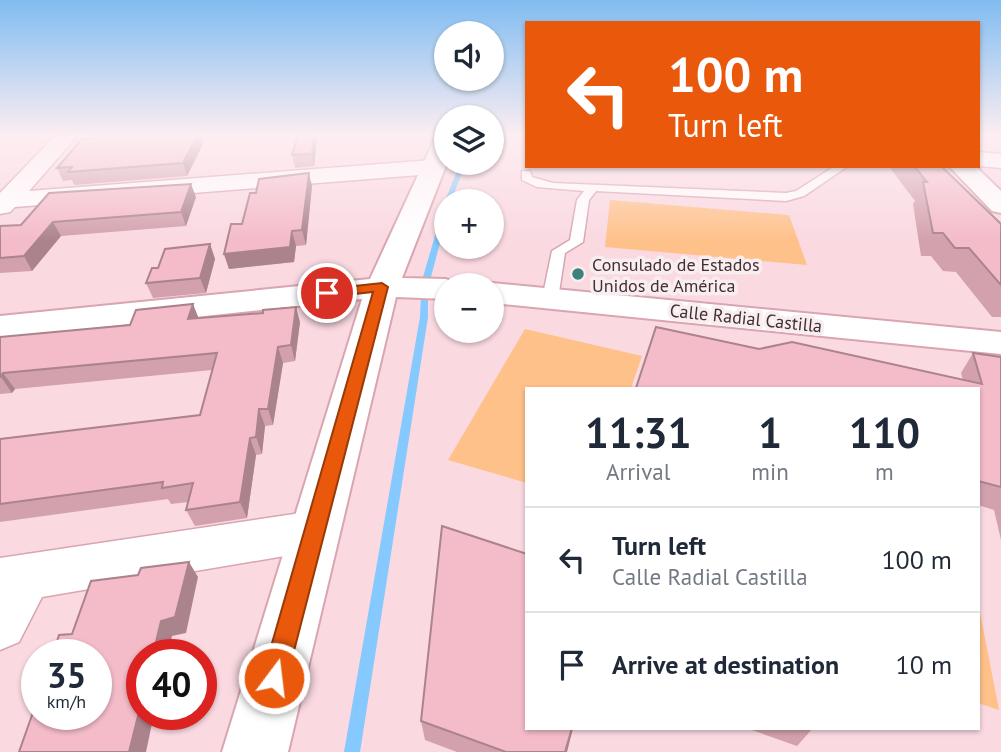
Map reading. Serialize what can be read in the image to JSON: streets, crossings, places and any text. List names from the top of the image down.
{
  "streets": {
    "street": ["Calle Radial Castilla"]
  },
  "places": ["Consulado de Estados Unidos de América"],
  "page": {
    "map_buttons": ["+", "−"],
    "turn": ["100 m", "Turn left"],
    "eta": [
      "11:31",
      "Arrival",
      "1",
      "min",
      "110",
      "m"
    ],
    "list": [
      {
        "name": "Turn left",
        "note": "Calle Radial Castilla",
        "value": "100 m"
      },
      {
        "name": "Arrive at destination",
        "value": "10 m"
      }
    ],
    "speed": "35 km/h",
    "limit": "40"
  }
}
